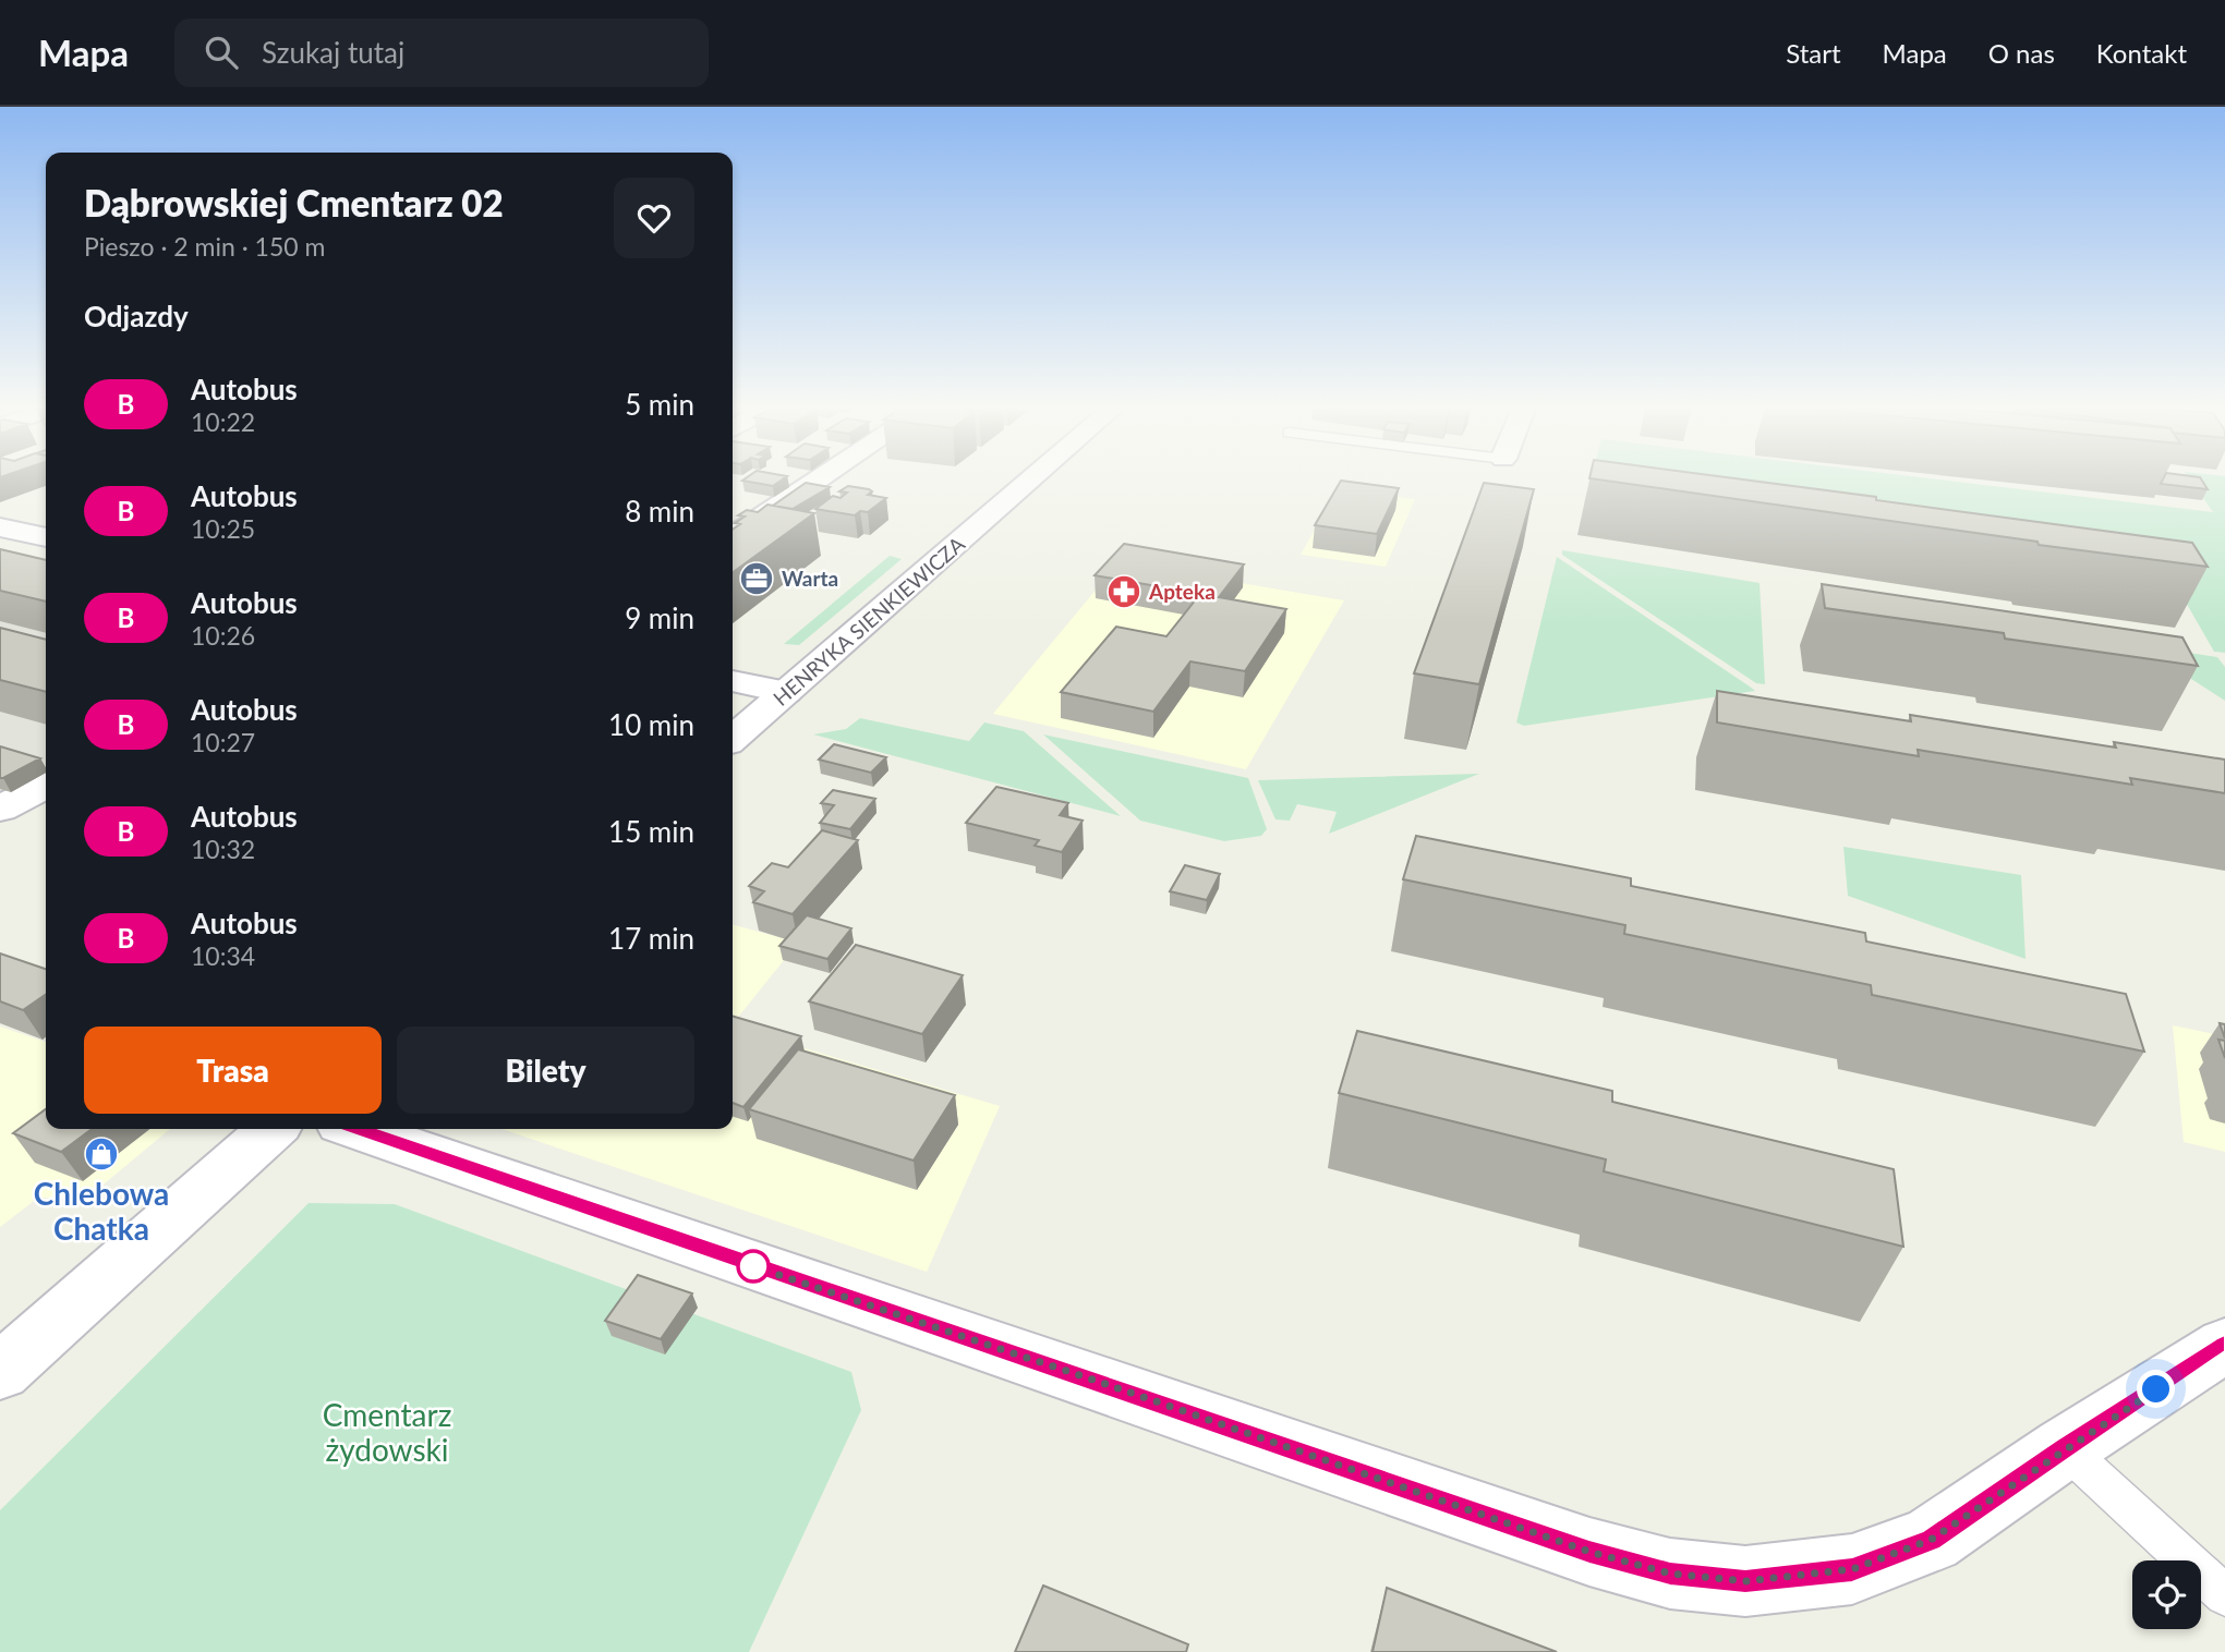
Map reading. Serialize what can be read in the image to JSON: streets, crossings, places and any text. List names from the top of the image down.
{
  "streets": {
    "street": ["HENRYKA SIENKIEWICZA"]
  },
  "parks": ["Cmentarz żydowski"],
  "places": {
    "office": ["Warta"],
    "pharmacy": ["Apteka"],
    "shop": ["Chlebowa Chatka"]
  },
  "lines": ["bus line B"],
  "page": {
    "header": "Mapa",
    "search": "Szukaj tutaj",
    "nav": [
      "Start",
      "Mapa",
      "O nas",
      "Kontakt"
    ],
    "heading": [
      ["Dąbrowskiej Cmentarz 02", "Pieszo · 2 min · 150 m"],
      "Odjazdy"
    ],
    "list": [
      {
        "mark": "B",
        "name": "Autobus",
        "note": "10:22",
        "value": "5 min"
      },
      {
        "mark": "B",
        "name": "Autobus",
        "note": "10:25",
        "value": "8 min"
      },
      {
        "mark": "B",
        "name": "Autobus",
        "note": "10:26",
        "value": "9 min"
      },
      {
        "mark": "B",
        "name": "Autobus",
        "note": "10:27",
        "value": "10 min"
      },
      {
        "mark": "B",
        "name": "Autobus",
        "note": "10:32",
        "value": "15 min"
      },
      {
        "mark": "B",
        "name": "Autobus",
        "note": "10:34",
        "value": "17 min"
      }
    ],
    "buttons": ["Trasa", "Bilety"]
  }
}
